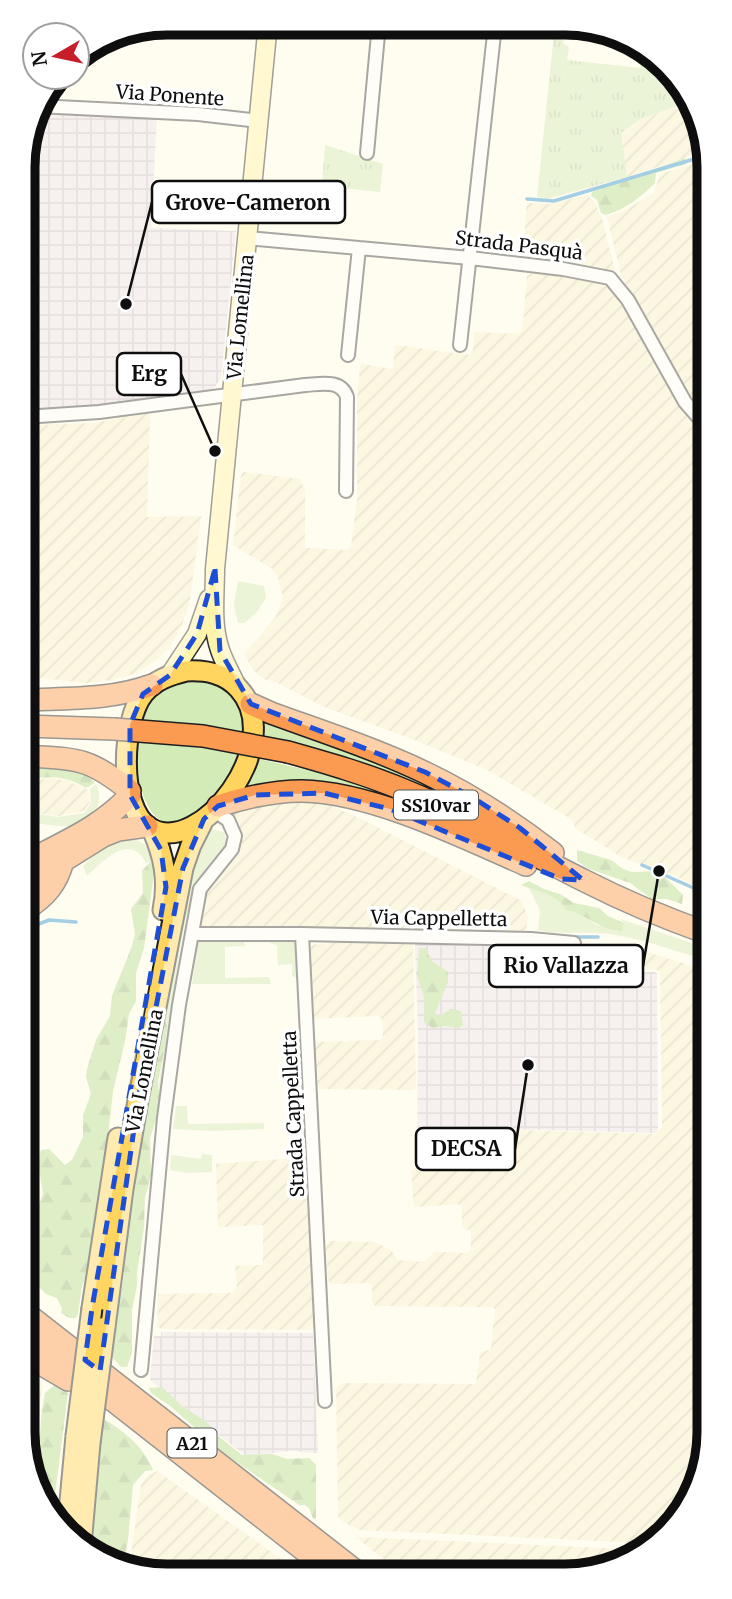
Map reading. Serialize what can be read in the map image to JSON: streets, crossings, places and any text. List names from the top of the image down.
{
  "streets": {
    "highway": ["SS10var", "A21"],
    "main road": ["Via Lomellina"],
    "street": [
      "Via Ponente",
      "Strada Pasquà",
      "Via Cappelletta",
      "Strada Cappelletta"
    ]
  },
  "crossings": [
    ["Via Ponente", "Via Lomellina"],
    ["Strada Pasquà", "Via Lomellina"],
    ["Via Cappelletta", "Strada Cappelletta"]
  ],
  "places": [
    "Grove-Cameron",
    "Erg",
    "Rio Vallazza",
    "DECSA"
  ],
  "north": "left"
}
